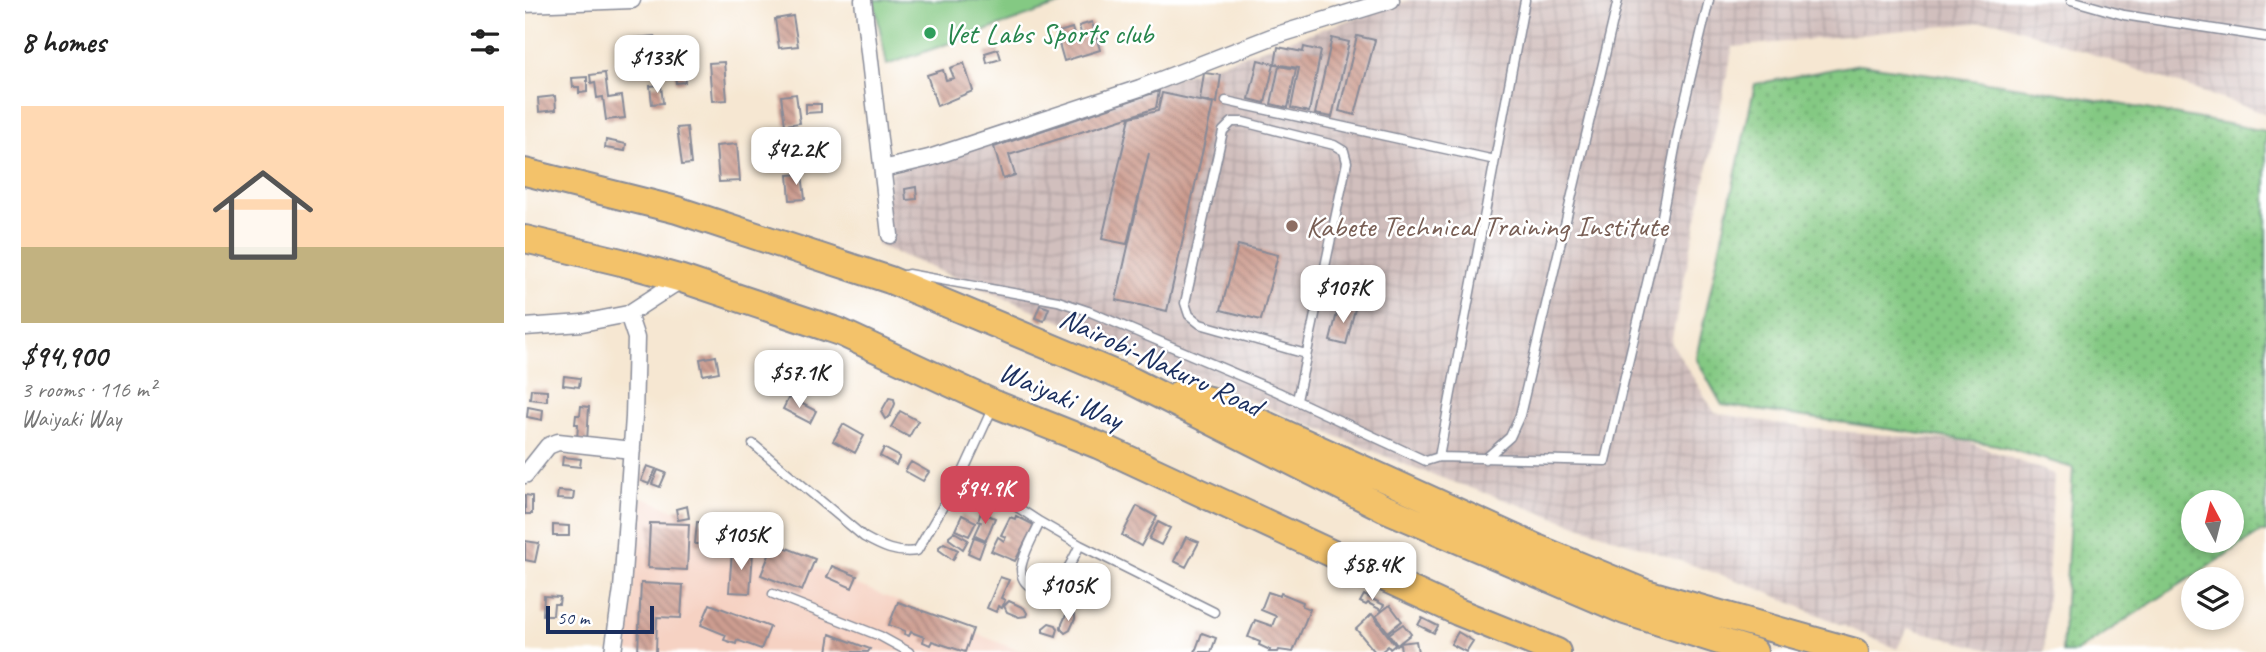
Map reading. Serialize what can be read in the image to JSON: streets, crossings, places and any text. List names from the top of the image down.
{
  "streets": {
    "highway": ["Nairobi-Nakuru Road", "Waiyaki Way"]
  },
  "places": ["Vet Labs Sports club", "Kabete Technical Training Institute"],
  "scale_bar": "50 m",
  "north": "top",
  "page": {
    "heading": "8 homes",
    "price": [
      "$133K",
      "$42.2K",
      "$107K",
      "$57.1K",
      "$94.9K",
      "$105K",
      "$58.4K",
      "$105K"
    ],
    "list": [
      {
        "name": "$94,900",
        "note": "3 rooms · 116 m² · Waiyaki Way"
      }
    ],
    "scale": "50 m"
  }
}
